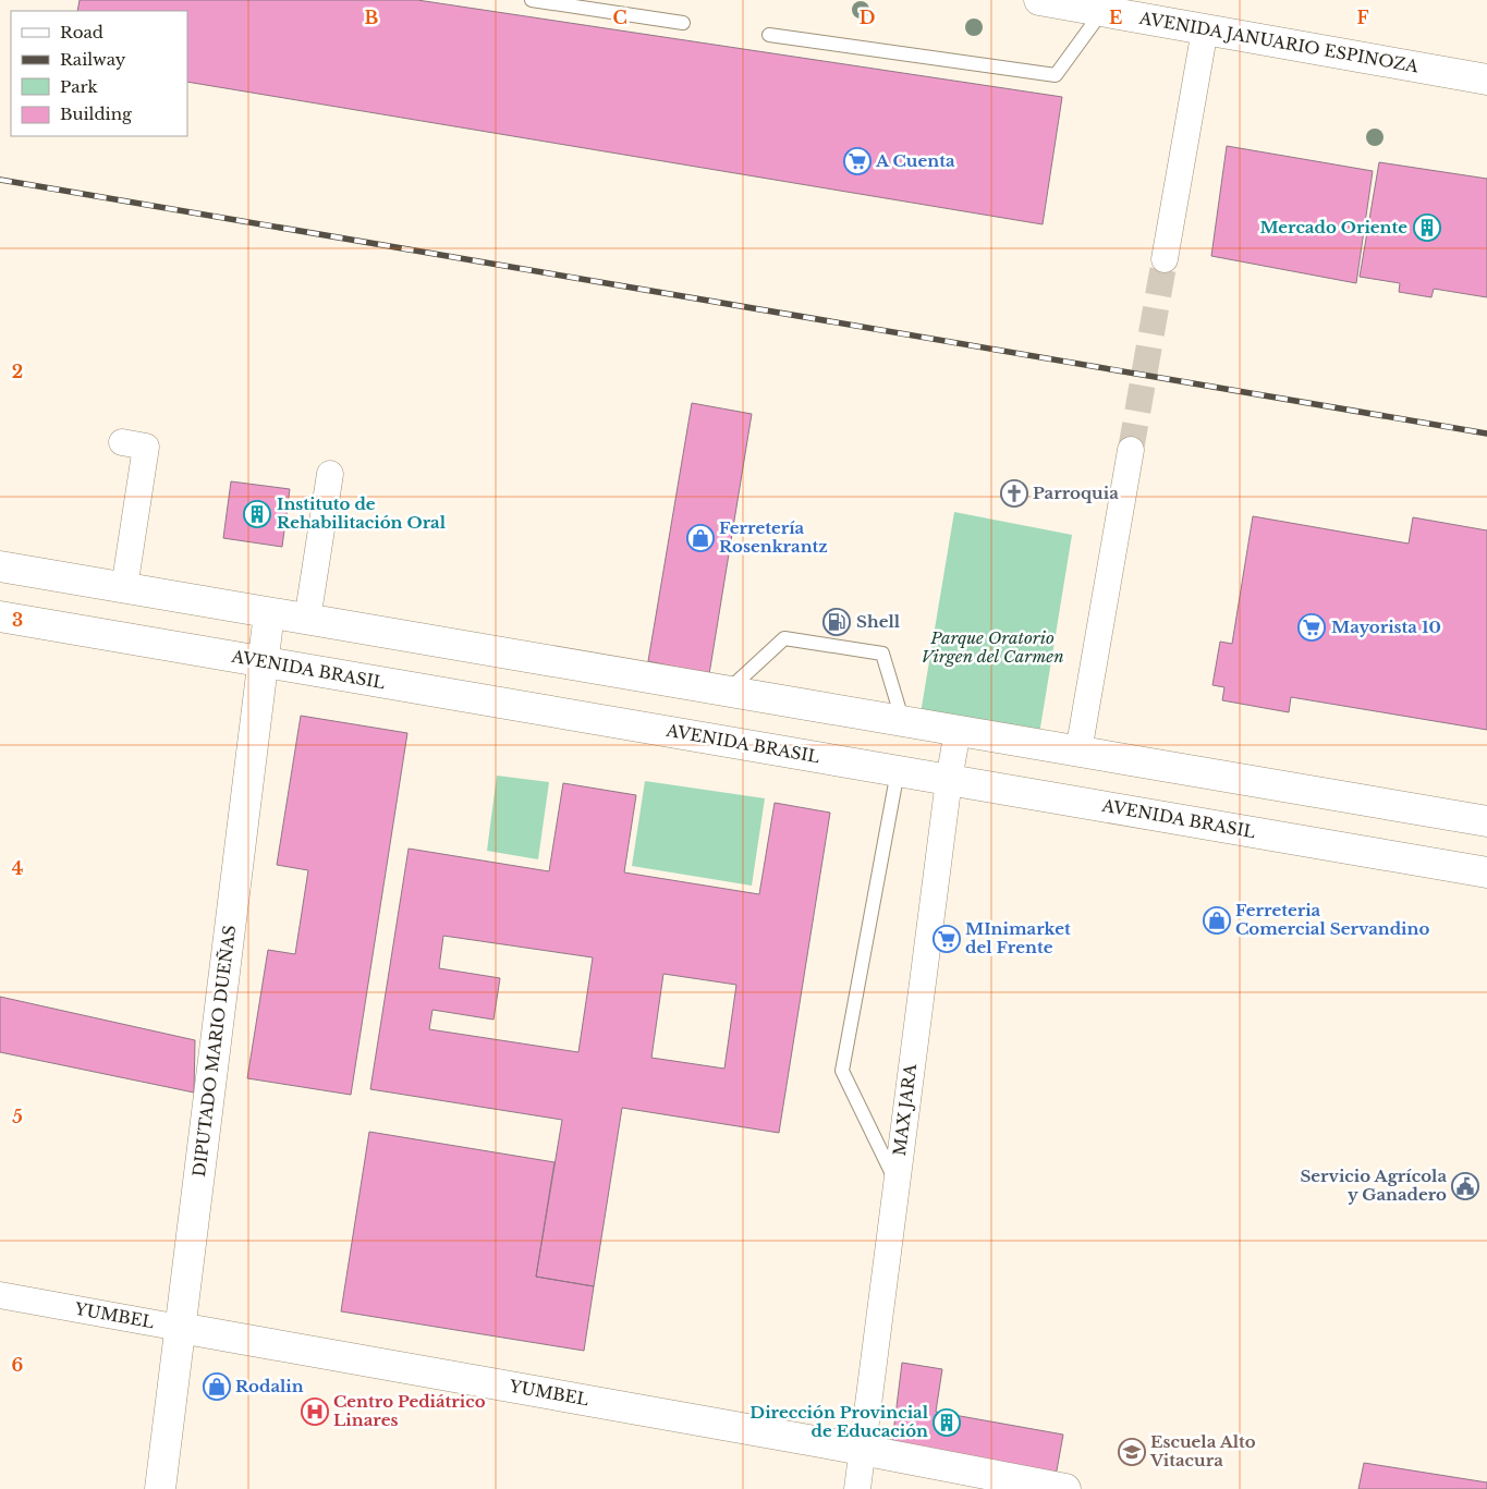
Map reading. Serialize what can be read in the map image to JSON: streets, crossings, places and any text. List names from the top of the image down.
{
  "streets": {
    "main road": [
      "AVENIDA JANUARIO ESPINOZA",
      "AVENIDA BRASIL",
      "DIPUTADO MARIO DUEÑAS",
      "YUMBEL"
    ],
    "street": ["MAX JARA"]
  },
  "crossings": [
    ["AVENIDA BRASIL", "DIPUTADO MARIO DUEÑAS"],
    ["AVENIDA BRASIL", "MAX JARA"],
    ["DIPUTADO MARIO DUEÑAS", "YUMBEL"],
    ["MAX JARA", "YUMBEL"]
  ],
  "parks": ["Parque Oratorio Virgen del Carmen"],
  "places": {
    "supermarket": ["A Cuenta", "Mayorista 10", "MInimarket del Frente"],
    "building": ["Mercado Oriente", "Instituto de Rehabilitación Oral", "Dirección Provincial de Educación"],
    "church": ["Parroquia"],
    "shop": ["Ferretería Rosenkrantz", "Ferreteria Comercial Servandino", "Rodalin"],
    "fuel station": ["Shell"],
    "public building": ["Servicio Agrícola y Ganadero"],
    "hospital": ["Centro Pediátrico Linares"],
    "school or university": ["Escuela Alto Vitacura"]
  },
  "legend": [
    "Road",
    "Railway",
    "Park",
    "Building"
  ],
  "grid": {
    "columns": [
      "B",
      "C",
      "D",
      "E",
      "F"
    ],
    "rows": [
      "2",
      "3",
      "4",
      "5",
      "6"
    ]
  }
}
